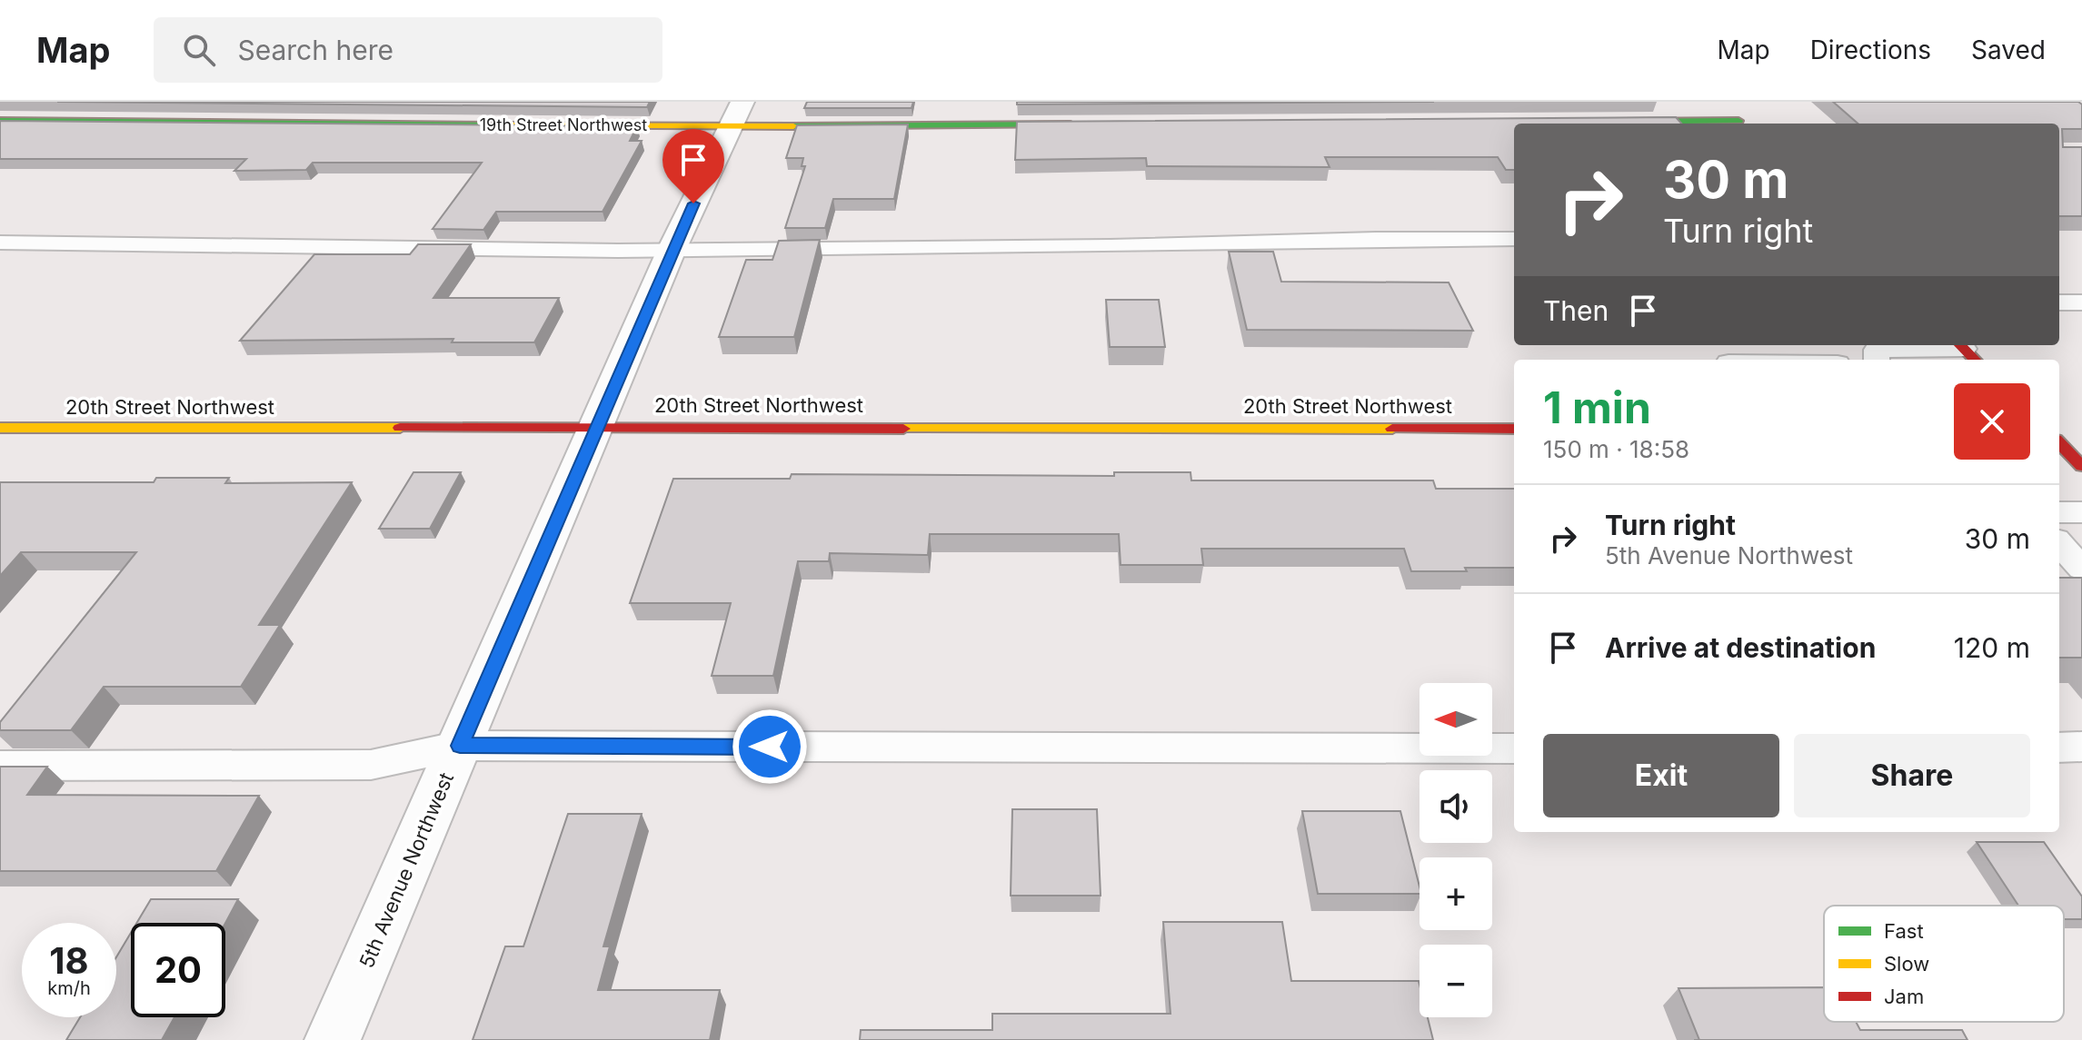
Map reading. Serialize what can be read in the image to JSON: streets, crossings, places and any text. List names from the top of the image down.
{
  "streets": {
    "street": ["19th Street Northwest", "20th Street Northwest", "5th Avenue Northwest"]
  },
  "crossings": [
    ["19th Street Northwest", "5th Avenue Northwest"],
    ["20th Street Northwest", "5th Avenue Northwest"]
  ],
  "legend": ["Fast", "Slow", "Jam"],
  "north": "left",
  "page": {
    "header": "Map",
    "search": "Search here",
    "nav": ["Map", "Directions", "Saved"],
    "turn": ["30 m", "Turn right"],
    "then": "Then",
    "heading": ["1 min", "150 m · 18:58"],
    "list": [
      {
        "name": "Turn right",
        "note": "5th Avenue Northwest",
        "value": "30 m"
      },
      {
        "name": "Arrive at destination",
        "value": "120 m"
      }
    ],
    "map_buttons": ["+", "−"],
    "buttons": ["Exit", "Share"],
    "speed": "18 km/h",
    "limit": "20"
  }
}
